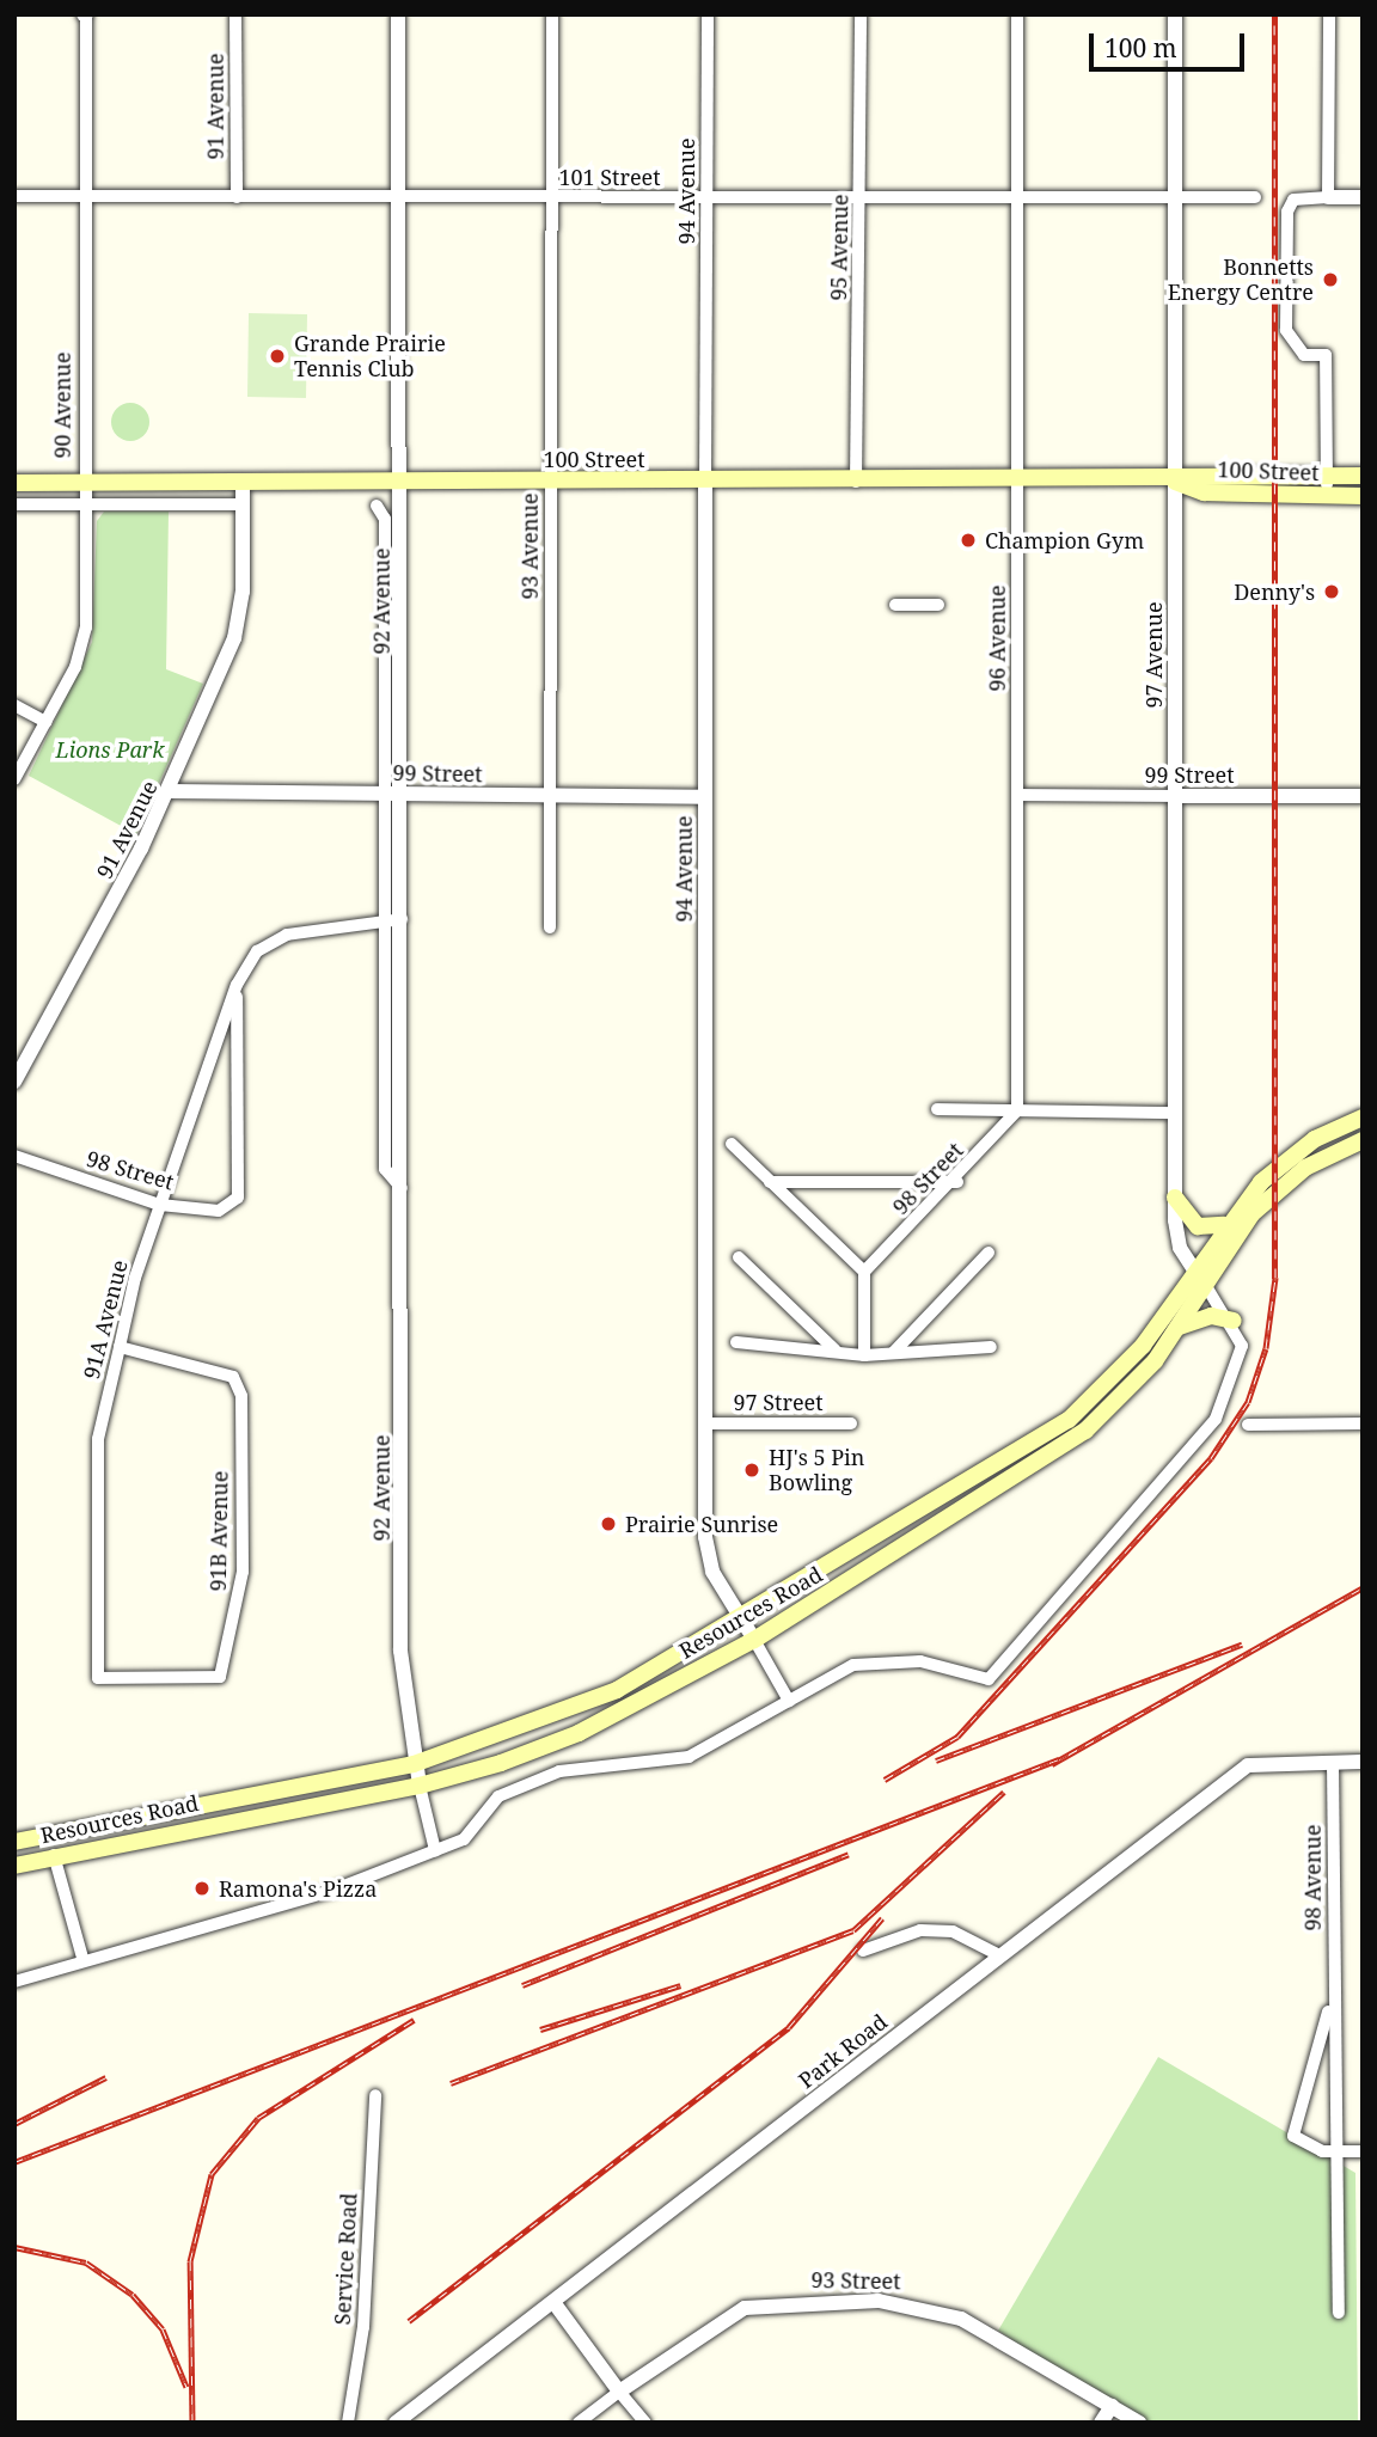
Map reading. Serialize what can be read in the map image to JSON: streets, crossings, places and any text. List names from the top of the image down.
{
  "streets": {
    "main road": ["100 Street", "Resources Road"],
    "street": [
      "91 Avenue",
      "101 Street",
      "94 Avenue",
      "95 Avenue",
      "90 Avenue",
      "93 Avenue",
      "92 Avenue",
      "96 Avenue",
      "97 Avenue",
      "99 Street",
      "98 Street",
      "91A Avenue",
      "97 Street",
      "91B Avenue",
      "98 Avenue",
      "Park Road",
      "Service Road",
      "93 Street"
    ]
  },
  "crossings": [
    ["91 Avenue", "101 Street"],
    ["91 Avenue", "100 Street"],
    ["91 Avenue", "99 Street"],
    ["101 Street", "94 Avenue"],
    ["101 Street", "95 Avenue"],
    ["101 Street", "90 Avenue"],
    ["101 Street", "93 Avenue"],
    ["101 Street", "92 Avenue"],
    ["101 Street", "96 Avenue"],
    ["101 Street", "97 Avenue"],
    ["94 Avenue", "100 Street"],
    ["94 Avenue", "99 Street"],
    ["94 Avenue", "97 Street"],
    ["94 Avenue", "Resources Road"],
    ["95 Avenue", "100 Street"],
    ["90 Avenue", "100 Street"],
    ["100 Street", "93 Avenue"],
    ["100 Street", "92 Avenue"],
    ["100 Street", "96 Avenue"],
    ["100 Street", "97 Avenue"],
    ["93 Avenue", "99 Street"],
    ["92 Avenue", "99 Street"],
    ["92 Avenue", "91A Avenue"],
    ["92 Avenue", "Resources Road"],
    ["96 Avenue", "99 Street"],
    ["96 Avenue", "98 Street"],
    ["97 Avenue", "99 Street"],
    ["97 Avenue", "98 Street"],
    ["97 Avenue", "Resources Road"],
    ["98 Street", "91A Avenue"],
    ["91A Avenue", "91B Avenue"],
    ["98 Avenue", "Park Road"]
  ],
  "parks": ["Lions Park"],
  "places": [
    "Bonnetts Energy Centre",
    "Grande Prairie Tennis Club",
    "Champion Gym",
    "Denny's",
    "HJ's 5 Pin Bowling",
    "Prairie Sunrise",
    "Ramona's Pizza"
  ],
  "scale_bar": "100 m"
}
